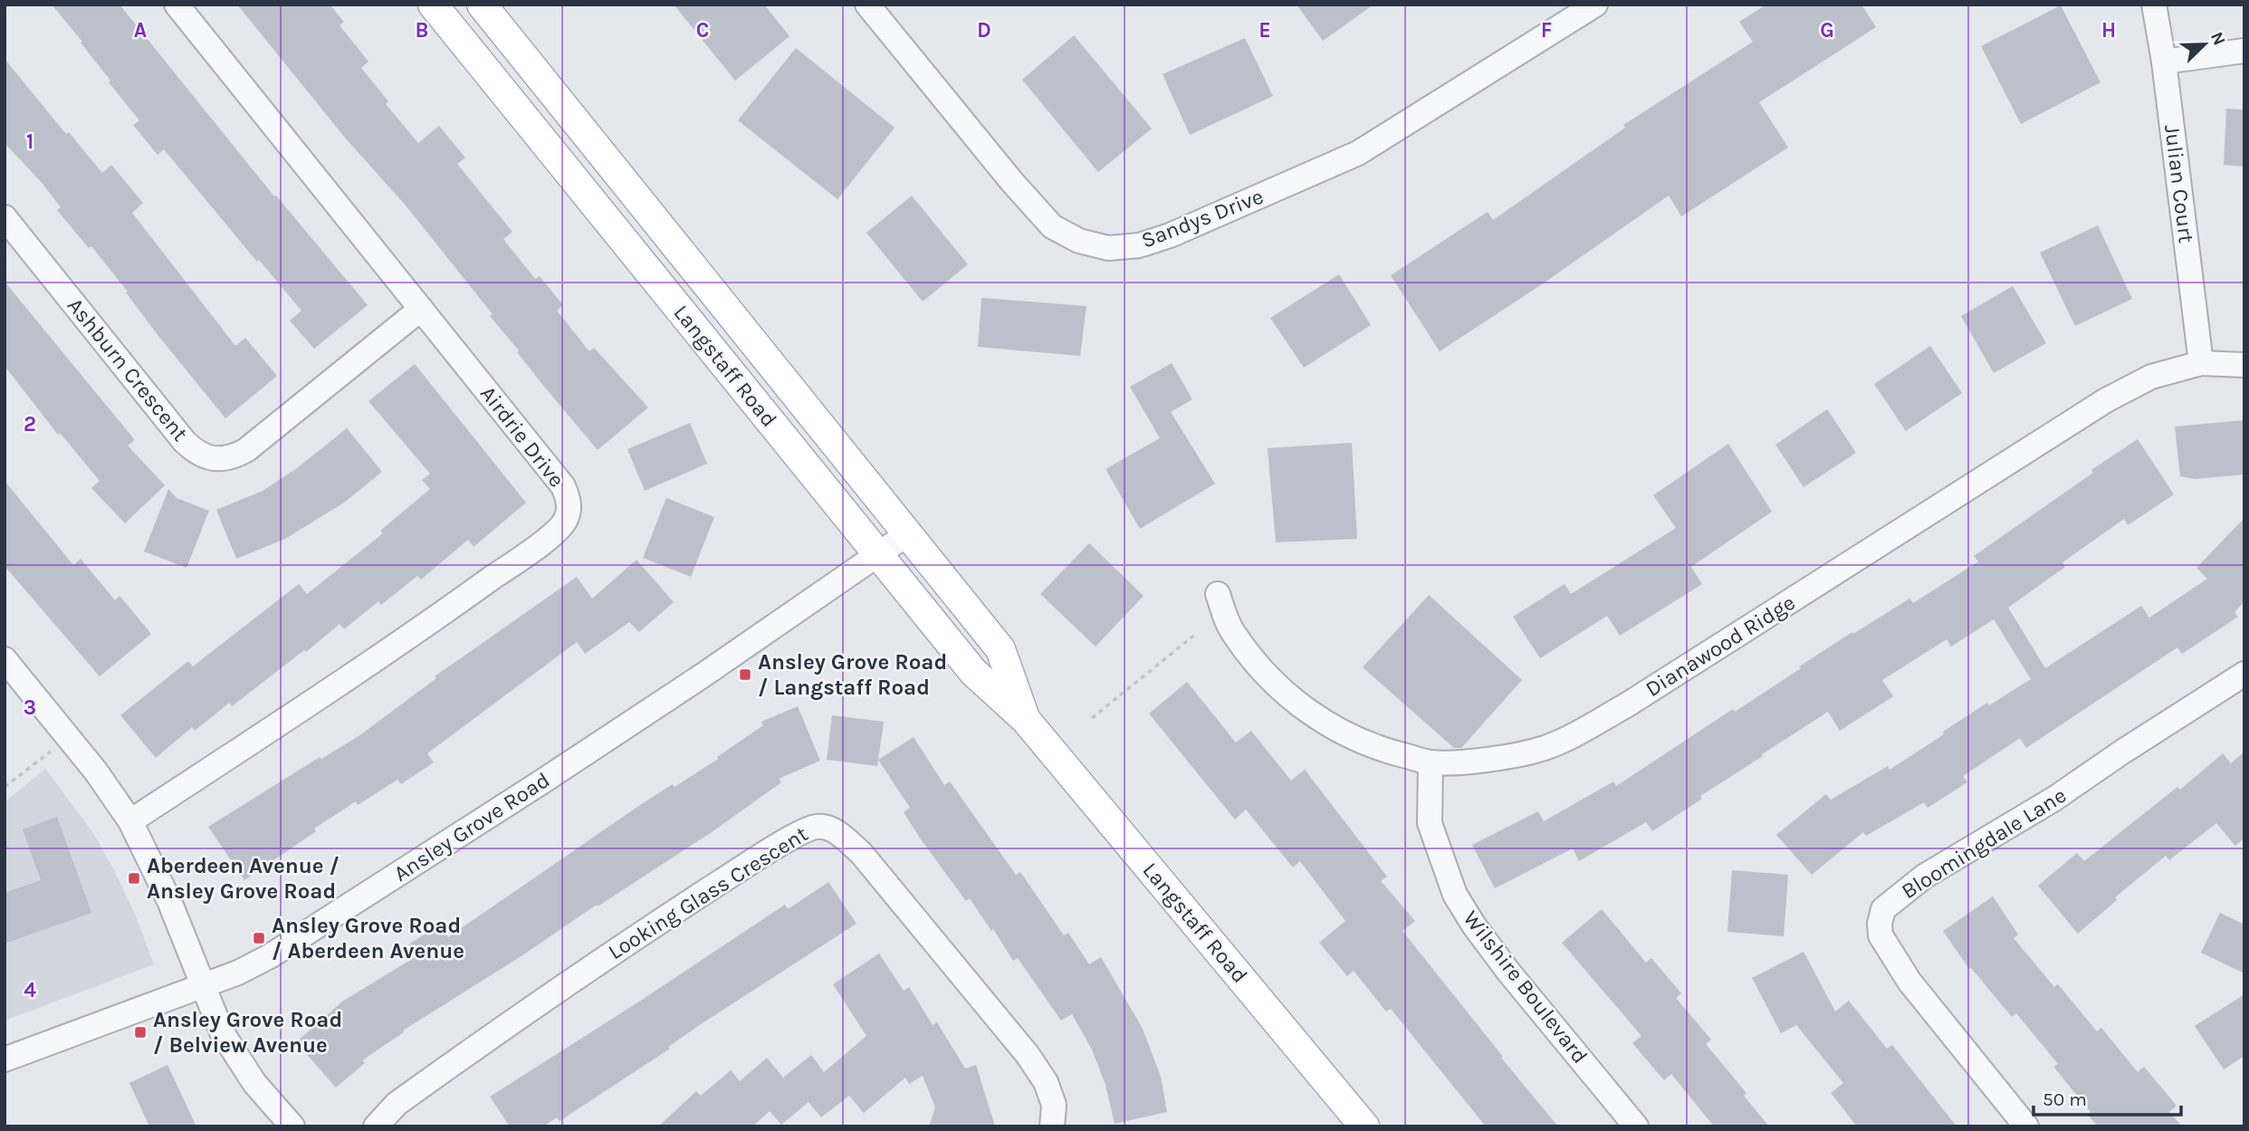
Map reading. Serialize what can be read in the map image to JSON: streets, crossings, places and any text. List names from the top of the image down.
{
  "streets": {
    "main road": ["Langstaff Road"],
    "street": [
      "Julian Court",
      "Sandys Drive",
      "Ashburn Crescent",
      "Airdrie Drive",
      "Dianawood Ridge",
      "Ansley Grove Road",
      "Bloomingdale Lane",
      "Looking Glass Crescent",
      "Wilshire Boulevard"
    ]
  },
  "crossings": [
    ["Julian Court", "Dianawood Ridge"],
    ["Langstaff Road", "Ansley Grove Road"],
    ["Ashburn Crescent", "Airdrie Drive"],
    ["Dianawood Ridge", "Wilshire Boulevard"]
  ],
  "places": {
    "transit": [
      "Ansley Grove Road / Langstaff Road",
      "Aberdeen Avenue / Ansley Grove Road",
      "Ansley Grove Road / Aberdeen Avenue",
      "Ansley Grove Road / Belview Avenue"
    ]
  },
  "scale_bar": "50 m",
  "north": "top right",
  "grid": {
    "columns": [
      "A",
      "B",
      "C",
      "D",
      "E",
      "F",
      "G",
      "H"
    ],
    "rows": [
      "1",
      "2",
      "3",
      "4"
    ]
  }
}
